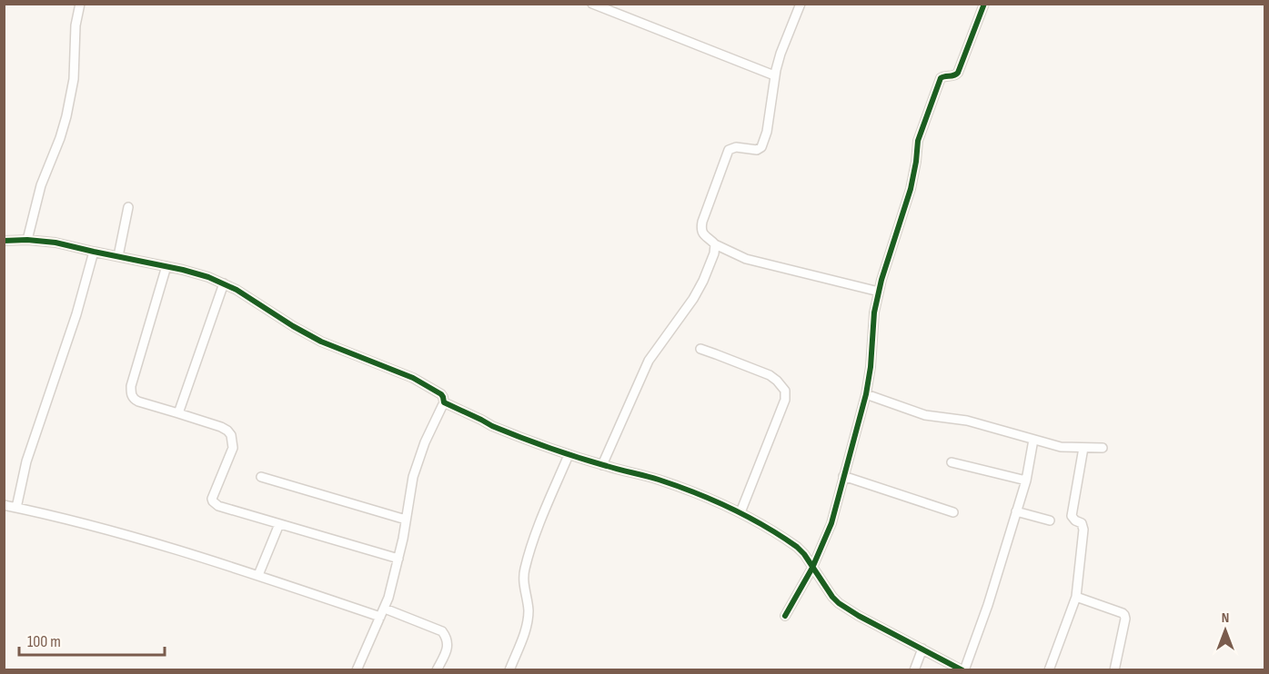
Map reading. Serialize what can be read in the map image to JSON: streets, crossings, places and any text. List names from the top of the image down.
{
  "scale_bar": "100 m",
  "north": "top"
}
